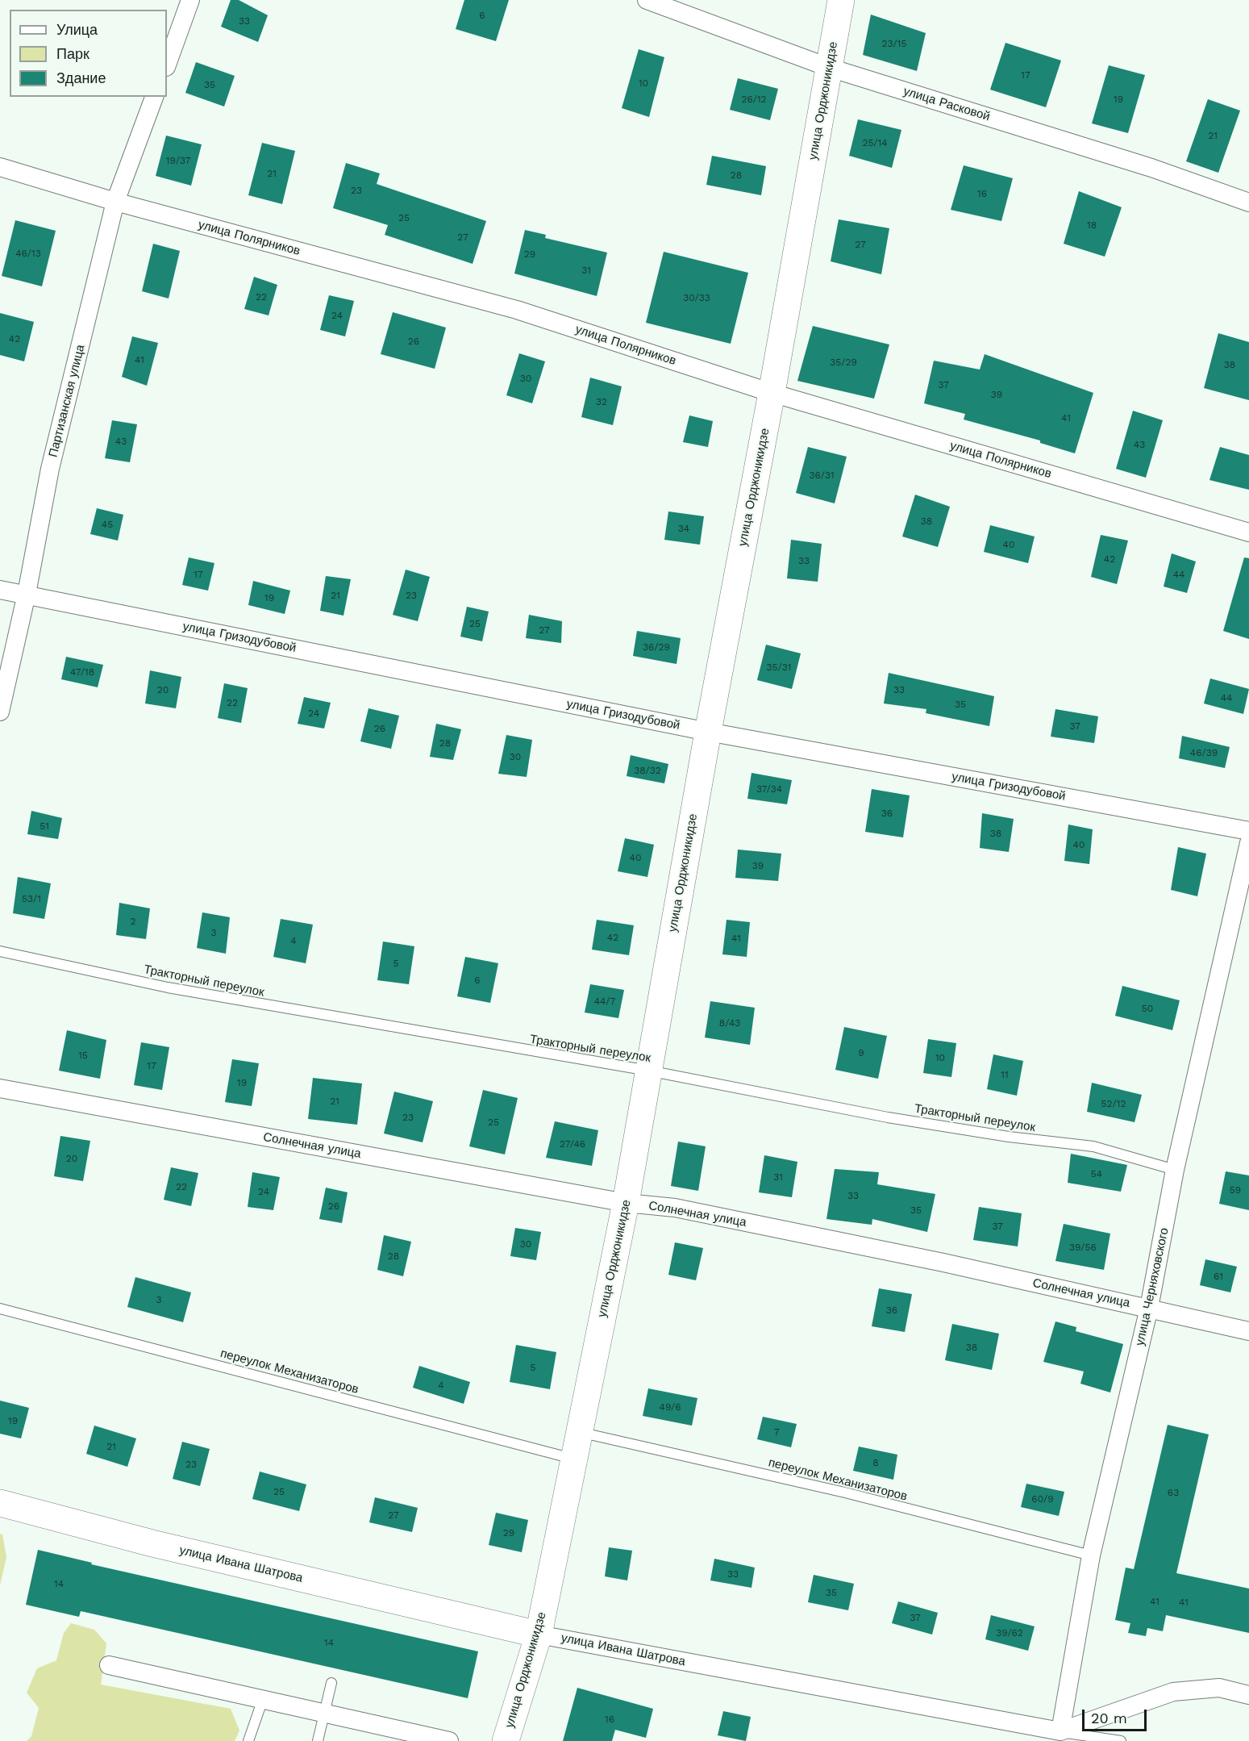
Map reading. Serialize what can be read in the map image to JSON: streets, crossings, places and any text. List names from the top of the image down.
{
  "streets": {
    "main road": ["улица Орджоникидзе", "улица Ивана Шатрова"],
    "street": [
      "улица Расковой",
      "улица Полярников",
      "Партизанская улица",
      "улица Гризодубовой",
      "Солнечная улица",
      "улица Черняховского"
    ],
    "lane": ["Тракторный переулок", "переулок Механизаторов"]
  },
  "crossings": [
    ["улица Орджоникидзе", "улица Расковой"],
    ["улица Орджоникидзе", "улица Полярников"],
    ["улица Орджоникидзе", "улица Гризодубовой"],
    ["улица Орджоникидзе", "Тракторный переулок"],
    ["улица Орджоникидзе", "Солнечная улица"],
    ["улица Орджоникидзе", "переулок Механизаторов"],
    ["улица Орджоникидзе", "улица Ивана Шатрова"],
    ["улица Полярников", "Партизанская улица"],
    ["Партизанская улица", "улица Гризодубовой"],
    ["Тракторный переулок", "улица Черняховского"],
    ["Солнечная улица", "улица Черняховского"],
    ["улица Черняховского", "переулок Механизаторов"],
    ["улица Черняховского", "улица Ивана Шатрова"]
  ],
  "house_numbers": [
    "6",
    "33",
    "23/15",
    "17",
    "10",
    "35",
    "26/12",
    "19",
    "21",
    "25/14",
    "19/37",
    "21",
    "28",
    "23",
    "16",
    "25",
    "18",
    "27",
    "27",
    "46/13",
    "29",
    "31",
    "22",
    "30/33",
    "24",
    "42",
    "26",
    "41",
    "35/29",
    "38",
    "30",
    "37",
    "39",
    "32",
    "41",
    "43",
    "43",
    "36/31",
    "38",
    "45",
    "34",
    "40",
    "42",
    "33",
    "17",
    "44",
    "21",
    "23",
    "19",
    "25",
    "27",
    "36/29",
    "35/31",
    "47/18",
    "20",
    "33",
    "44",
    "22",
    "35",
    "24",
    "37",
    "26",
    "28",
    "46/39",
    "30",
    "38/32",
    "37/34",
    "36",
    "51",
    "38",
    "40",
    "40",
    "39",
    "53/1",
    "2",
    "3",
    "42",
    "41",
    "4",
    "5",
    "6",
    "44/7",
    "50",
    "8/43",
    "9",
    "15",
    "10",
    "17",
    "11",
    "19",
    "21",
    "52/12",
    "23",
    "25",
    "27/46",
    "20",
    "54",
    "31",
    "22",
    "59",
    "24",
    "33",
    "26",
    "35",
    "37",
    "30",
    "39/56",
    "28",
    "61",
    "3",
    "36",
    "38",
    "5",
    "4",
    "49/6",
    "19",
    "7",
    "21",
    "8",
    "23",
    "25",
    "63",
    "60/9",
    "27",
    "29",
    "33",
    "14",
    "35",
    "41",
    "41",
    "37",
    "39/62",
    "14",
    "16"
  ],
  "legend": ["Улица", "Парк", "Здание"],
  "scale_bar": "20 m"
}
